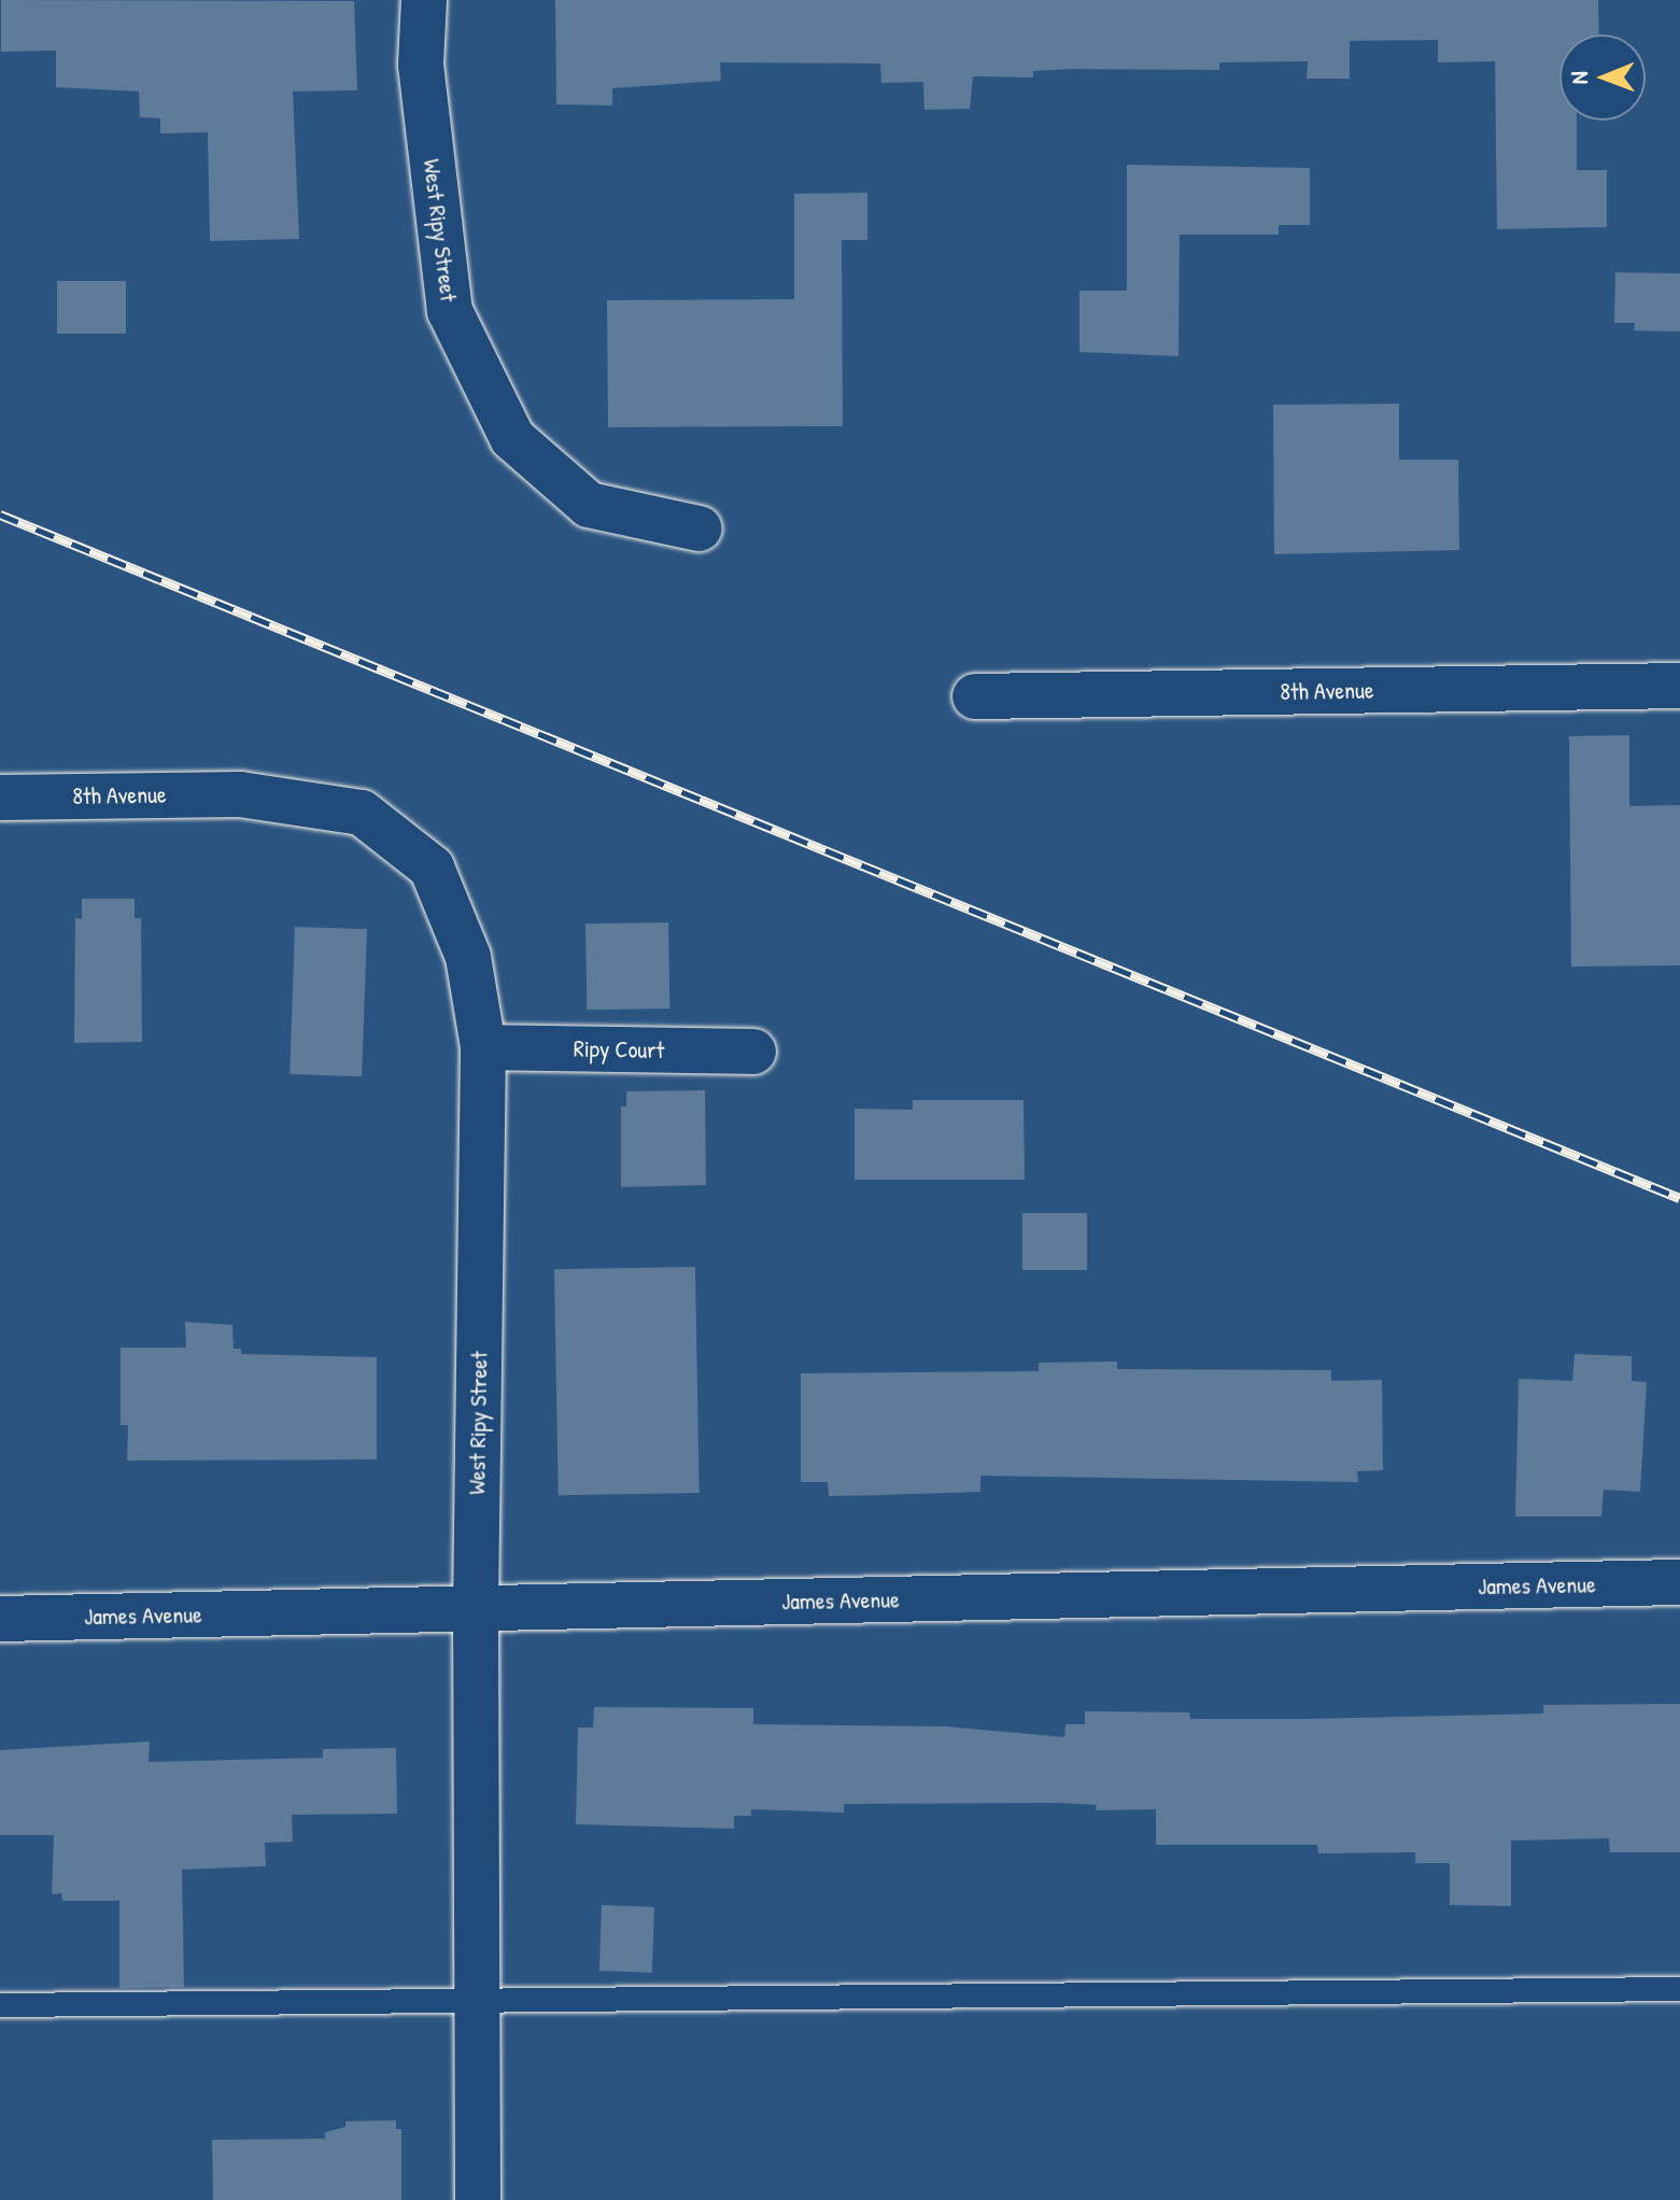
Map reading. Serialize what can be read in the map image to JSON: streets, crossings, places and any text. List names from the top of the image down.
{
  "streets": {
    "street": [
      "West Ripy Street",
      "8th Avenue",
      "Ripy Court",
      "James Avenue"
    ]
  },
  "crossings": [
    ["West Ripy Street", "8th Avenue"],
    ["West Ripy Street", "Ripy Court"],
    ["West Ripy Street", "James Avenue"]
  ],
  "north": "left"
}
